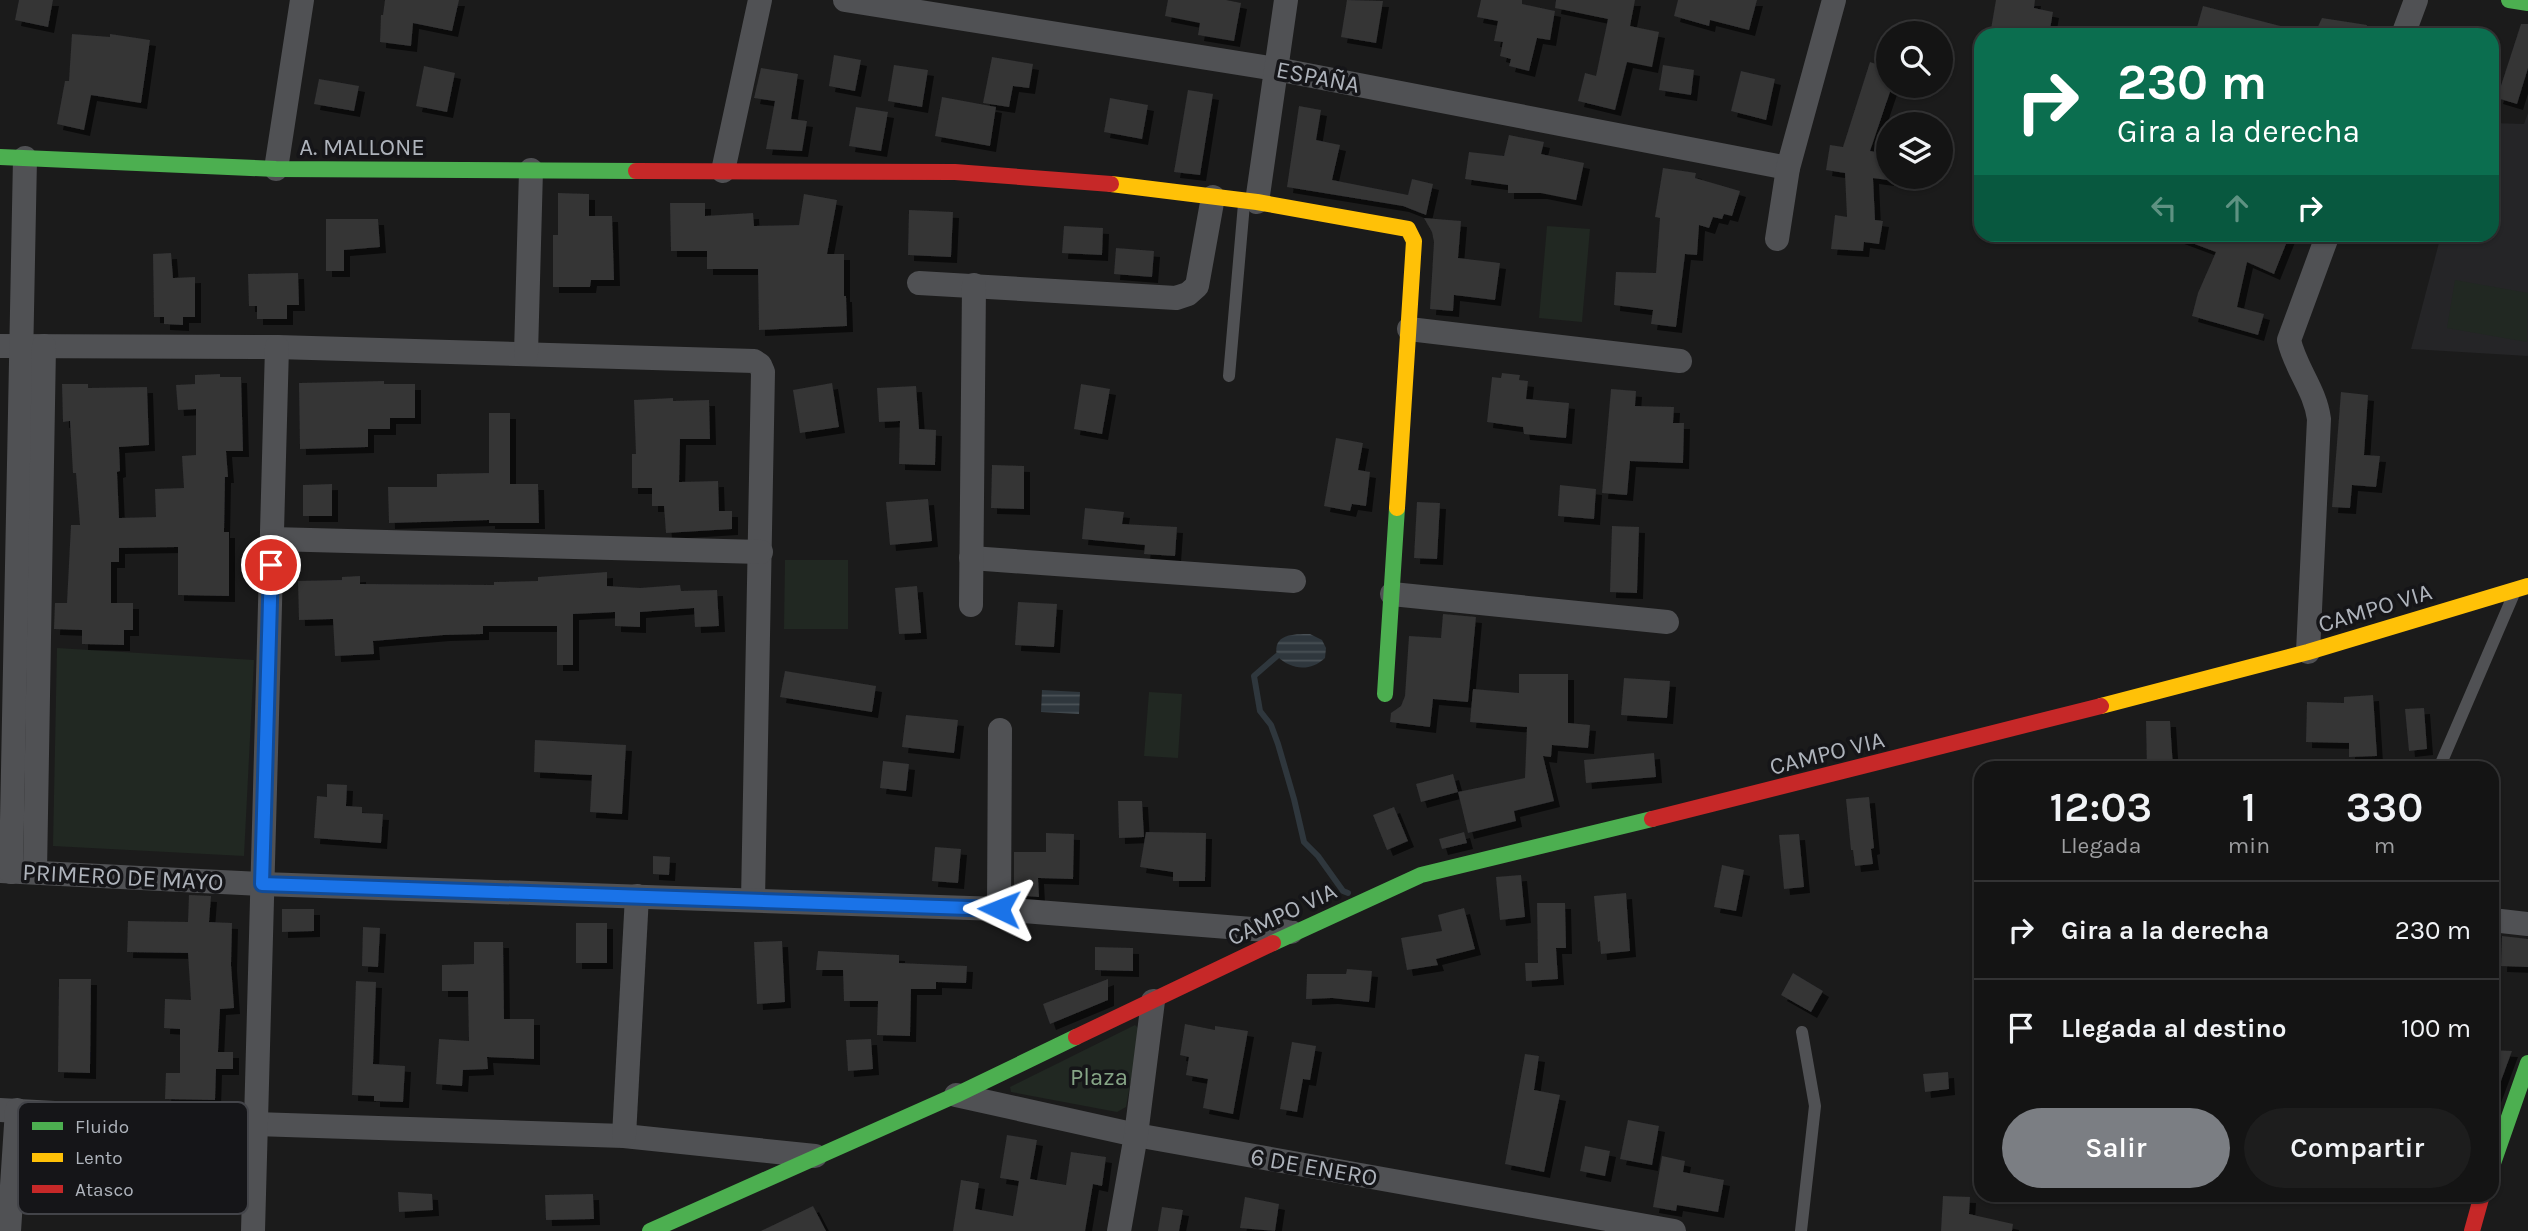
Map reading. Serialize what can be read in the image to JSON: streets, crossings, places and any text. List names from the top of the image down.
{
  "streets": {
    "street": [
      "ESPAÑA",
      "A. MALLONE",
      "CAMPO VIA",
      "PRIMERO DE MAYO",
      "6 DE ENERO"
    ]
  },
  "crossings": [
    ["CAMPO VIA", "PRIMERO DE MAYO"],
    ["CAMPO VIA", "6 DE ENERO"]
  ],
  "parks": ["Plaza"],
  "legend": ["Fluido", "Lento", "Atasco"],
  "page": {
    "turn": ["230 m", "Gira a la derecha"],
    "eta": [
      "12:03",
      "Llegada",
      "1",
      "min",
      "330",
      "m"
    ],
    "list": [
      {
        "name": "Gira a la derecha",
        "value": "230 m"
      },
      {
        "name": "Llegada al destino",
        "value": "100 m"
      }
    ],
    "buttons": ["Salir", "Compartir"]
  }
}
